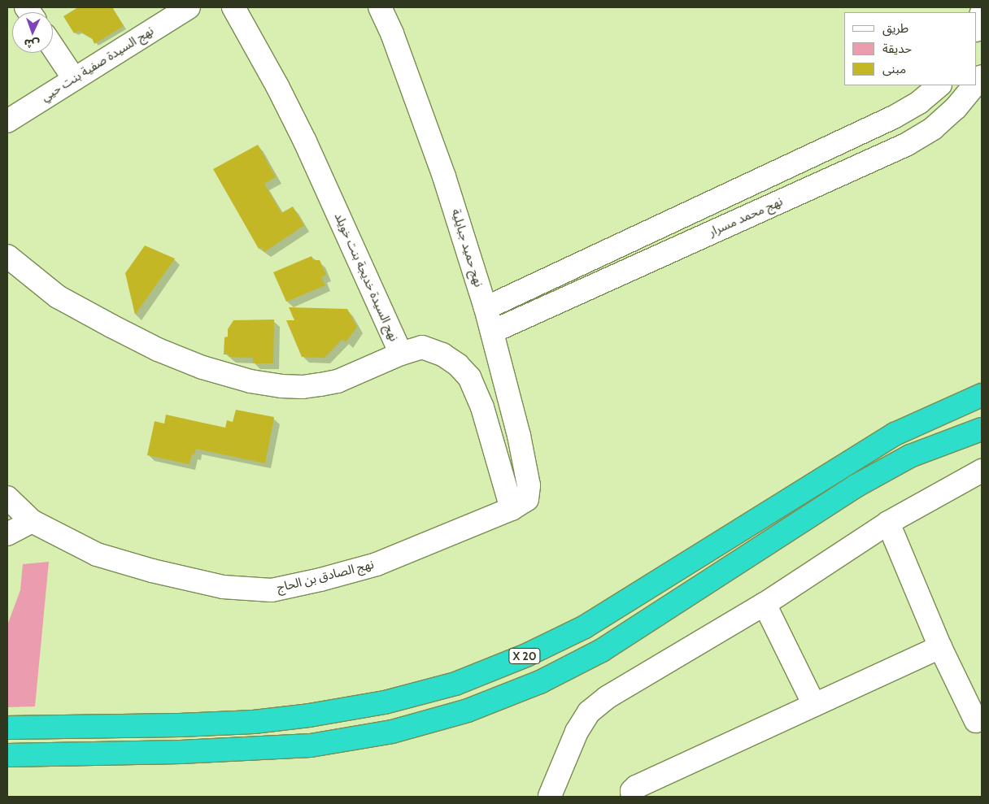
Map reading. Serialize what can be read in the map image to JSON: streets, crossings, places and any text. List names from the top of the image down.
{
  "streets": {
    "highway": ["X 20"],
    "street": [
      "نهج السيدة صفية بنت حيي",
      "نهج محمد مسرار",
      "نهج حميد جبايلية",
      "نهج السيدة خديجة بنت خويلد",
      "نهج الصادق بن الحاج"
    ]
  },
  "crossings": [
    ["نهج محمد مسرار", "نهج حميد جبايلية"],
    ["نهج حميد جبايلية", "نهج السيدة خديجة بنت خويلد"],
    ["نهج حميد جبايلية", "نهج الصادق بن الحاج"],
    ["نهج السيدة خديجة بنت خويلد", "نهج الصادق بن الحاج"]
  ],
  "legend": ["طريق", "حديقة", "مبنى"],
  "north": "bottom"
}
